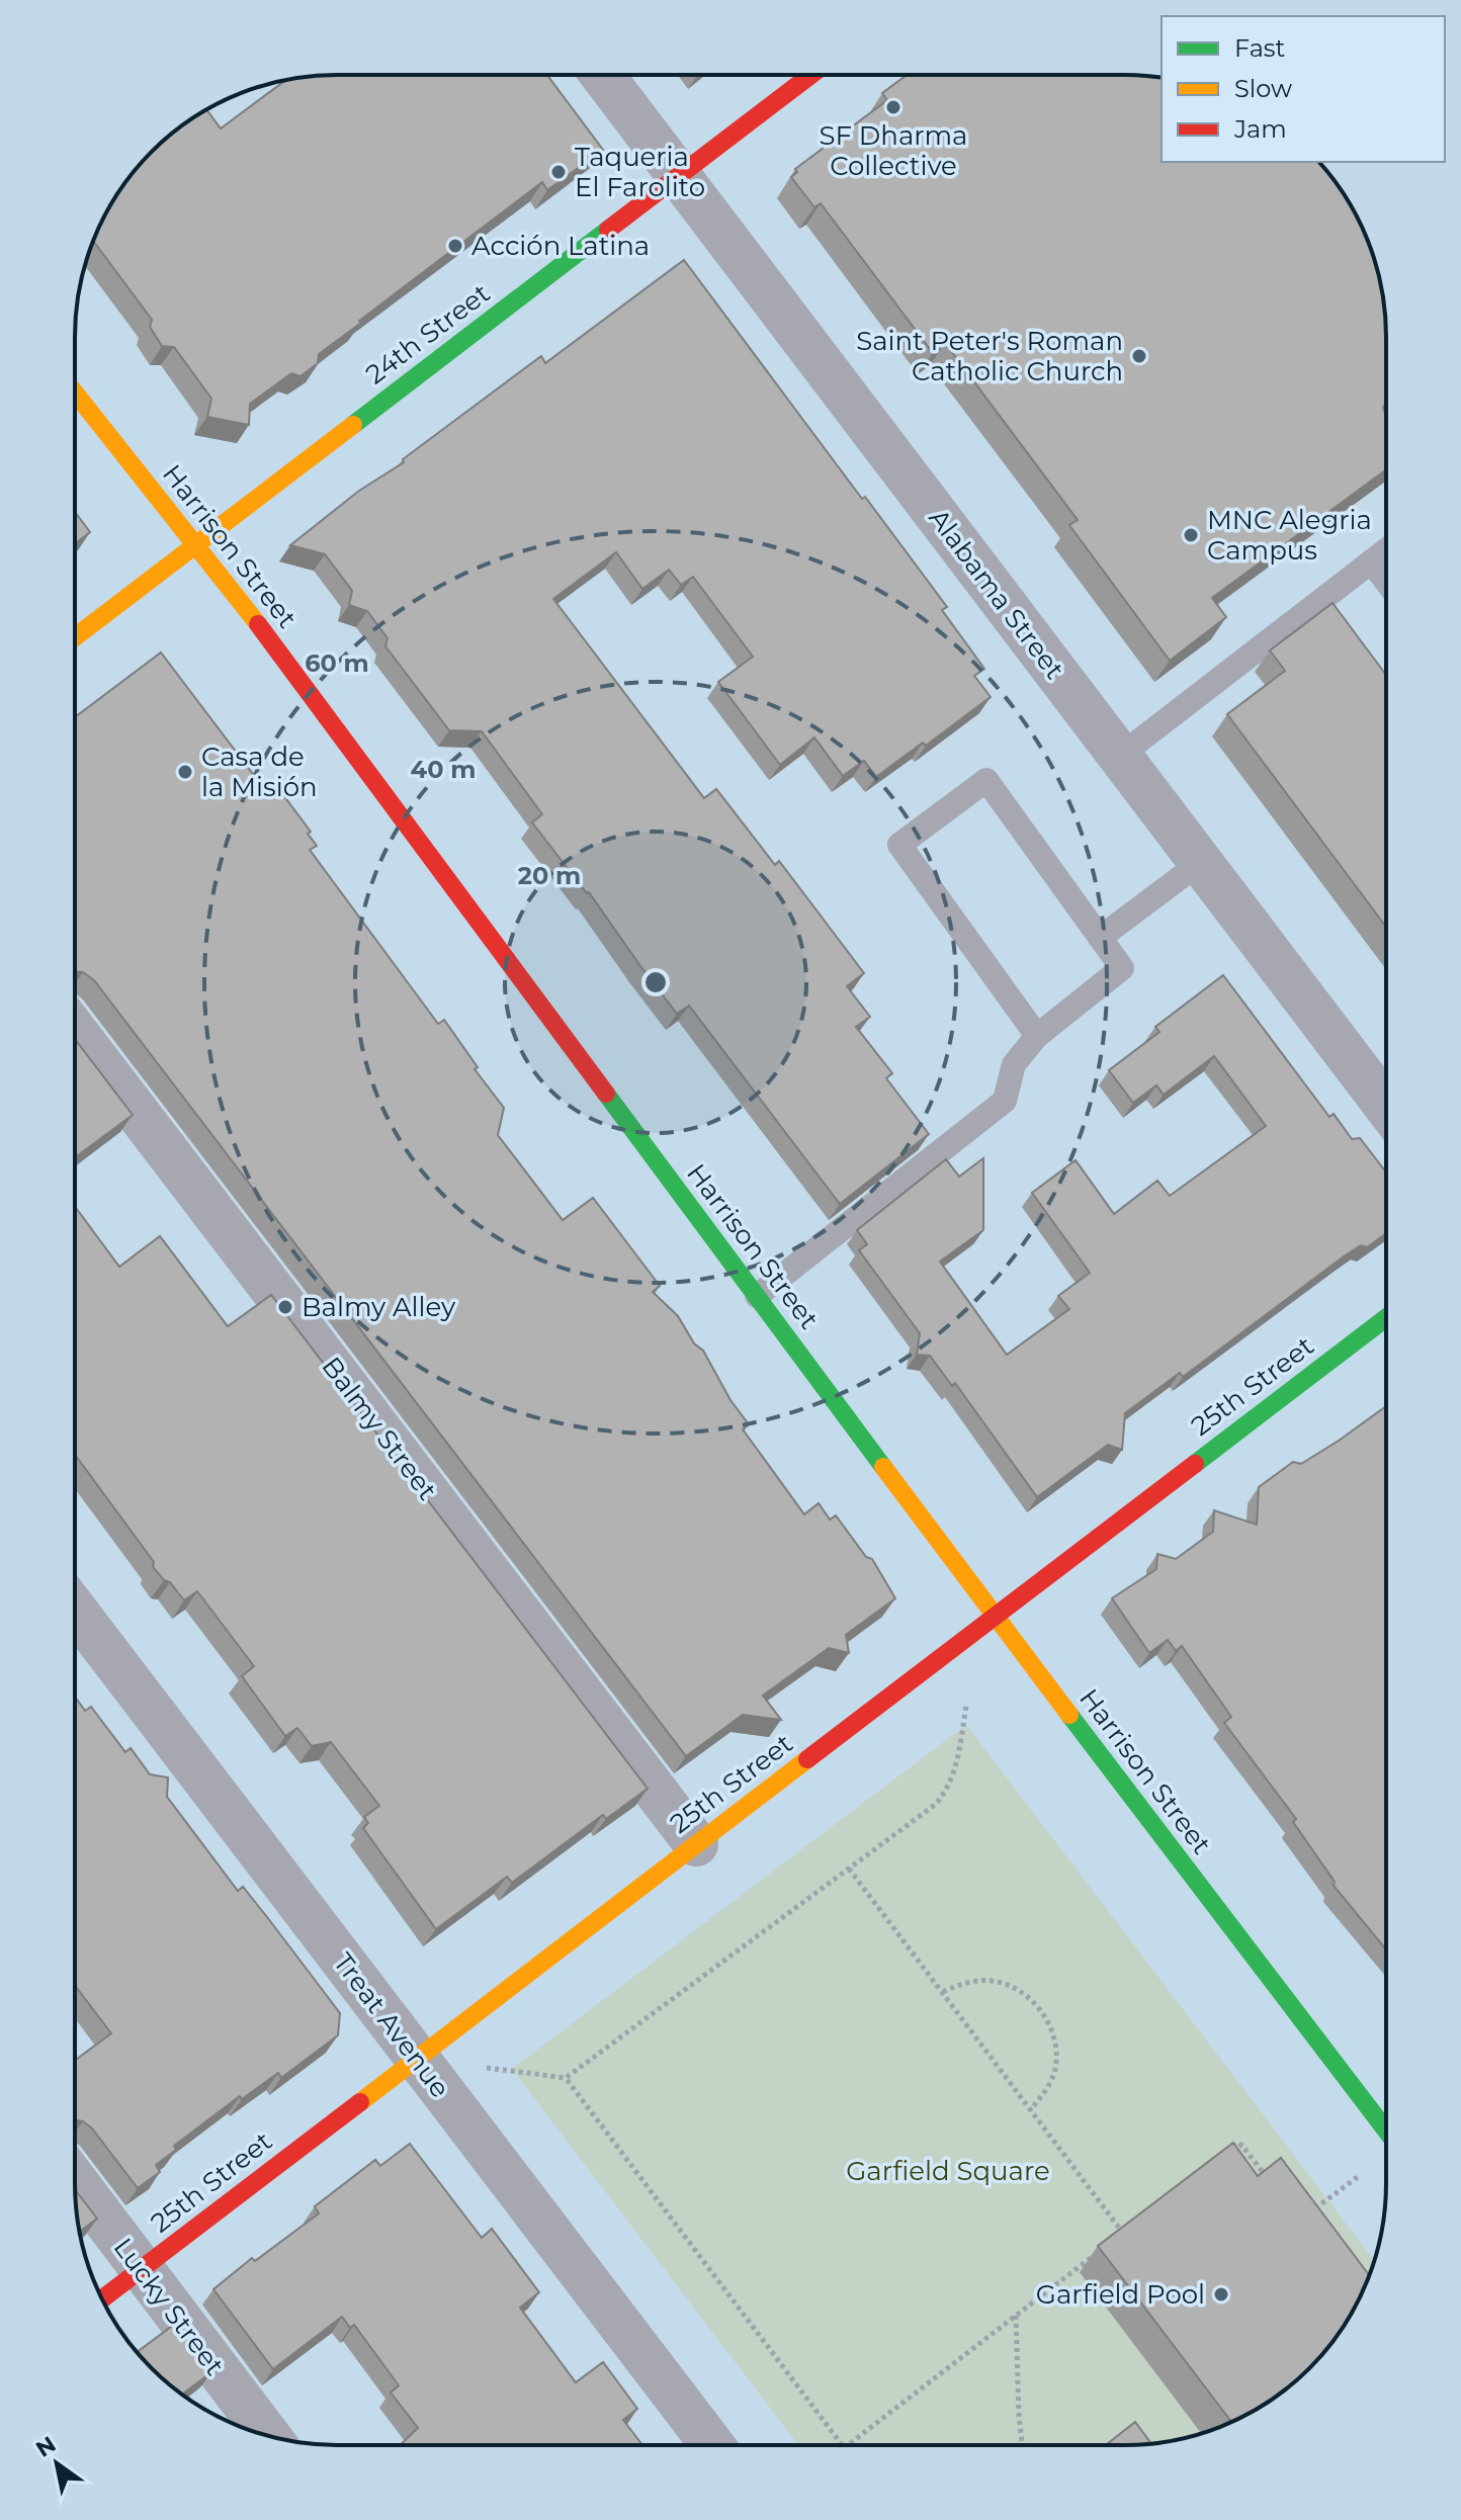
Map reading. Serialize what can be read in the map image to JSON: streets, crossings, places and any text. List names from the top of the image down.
{
  "streets": {
    "street": [
      "24th Street",
      "Harrison Street",
      "Alabama Street",
      "25th Street",
      "Balmy Street",
      "Treat Avenue",
      "Lucky Street"
    ]
  },
  "crossings": [
    ["24th Street", "Harrison Street"],
    ["24th Street", "Alabama Street"],
    ["Harrison Street", "25th Street"],
    ["25th Street", "Balmy Street"],
    ["25th Street", "Treat Avenue"],
    ["25th Street", "Lucky Street"]
  ],
  "parks": ["Garfield Square"],
  "places": [
    "SF Dharma Collective",
    "Taqueria El Farolito",
    "Acción Latina",
    "Saint Peter's Roman Catholic Church",
    "MNC Alegria Campus",
    "Casa de la Misión",
    "Balmy Alley",
    "Garfield Pool"
  ],
  "legend": ["Fast", "Slow", "Jam"],
  "north": "top left",
  "rings": ["60 m", "40 m", "20 m"]
}
